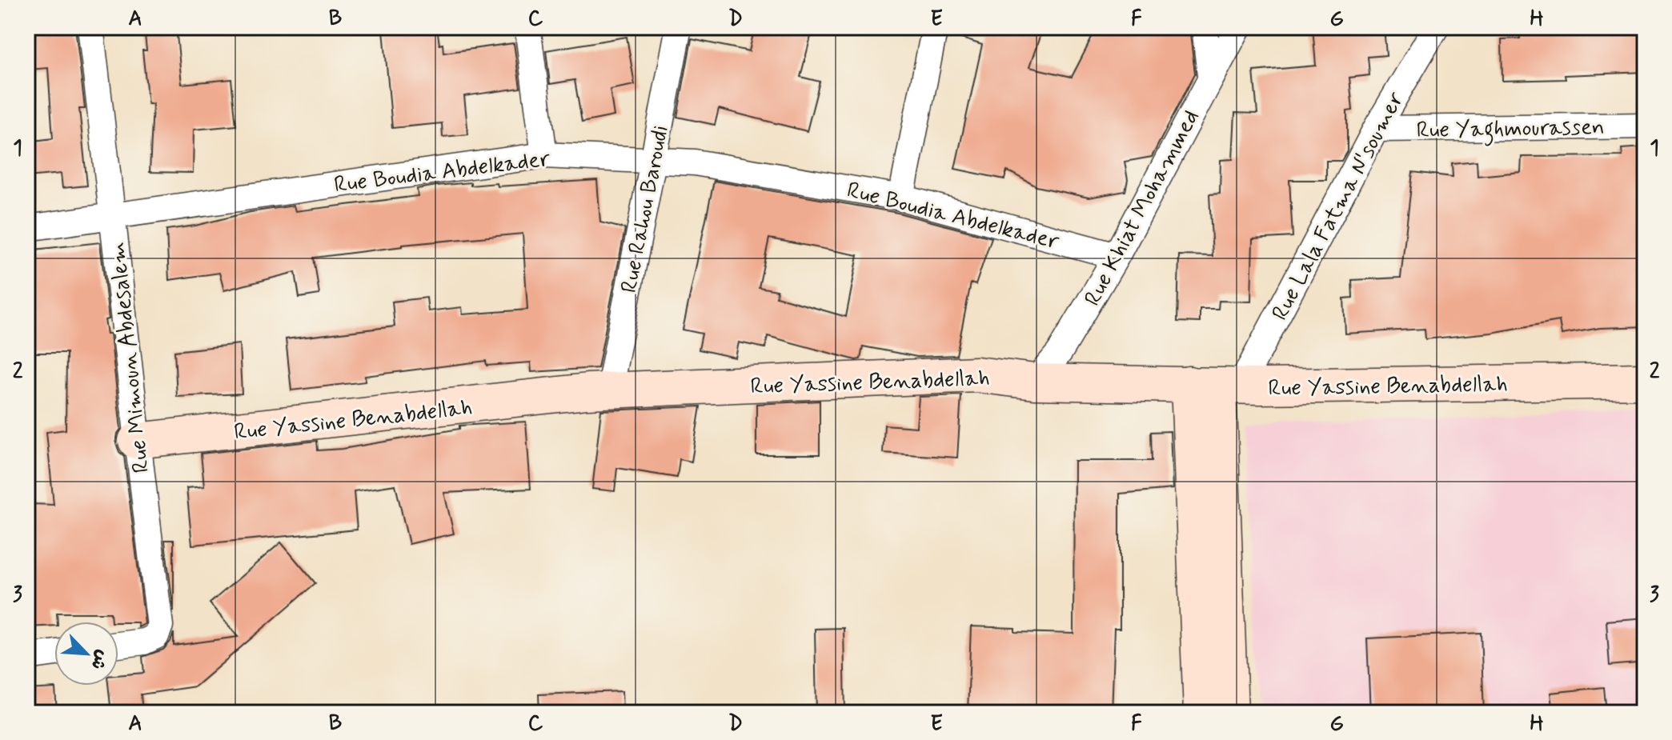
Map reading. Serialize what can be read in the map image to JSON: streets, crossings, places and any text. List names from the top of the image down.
{
  "streets": {
    "street": [
      "Rue Yaghmourassen",
      "Rue Boudia Abdelkader",
      "Rue Lala Fatma N'soumer",
      "Rue Khiat Mohammed",
      "Rue Rahou Baroudi",
      "Rue Mimoun Abdesalem",
      "Rue Yassine Benabdellah"
    ]
  },
  "crossings": [
    ["Rue Yaghmourassen", "Rue Lala Fatma N'soumer"],
    ["Rue Boudia Abdelkader", "Rue Khiat Mohammed"],
    ["Rue Boudia Abdelkader", "Rue Rahou Baroudi"],
    ["Rue Boudia Abdelkader", "Rue Mimoun Abdesalem"],
    ["Rue Lala Fatma N'soumer", "Rue Yassine Benabdellah"],
    ["Rue Khiat Mohammed", "Rue Yassine Benabdellah"],
    ["Rue Rahou Baroudi", "Rue Yassine Benabdellah"],
    ["Rue Mimoun Abdesalem", "Rue Yassine Benabdellah"]
  ],
  "north": "bottom right",
  "grid": {
    "columns": [
      "A",
      "B",
      "C",
      "D",
      "E",
      "F",
      "G",
      "H"
    ],
    "rows": ["1", "2", "3"]
  }
}
